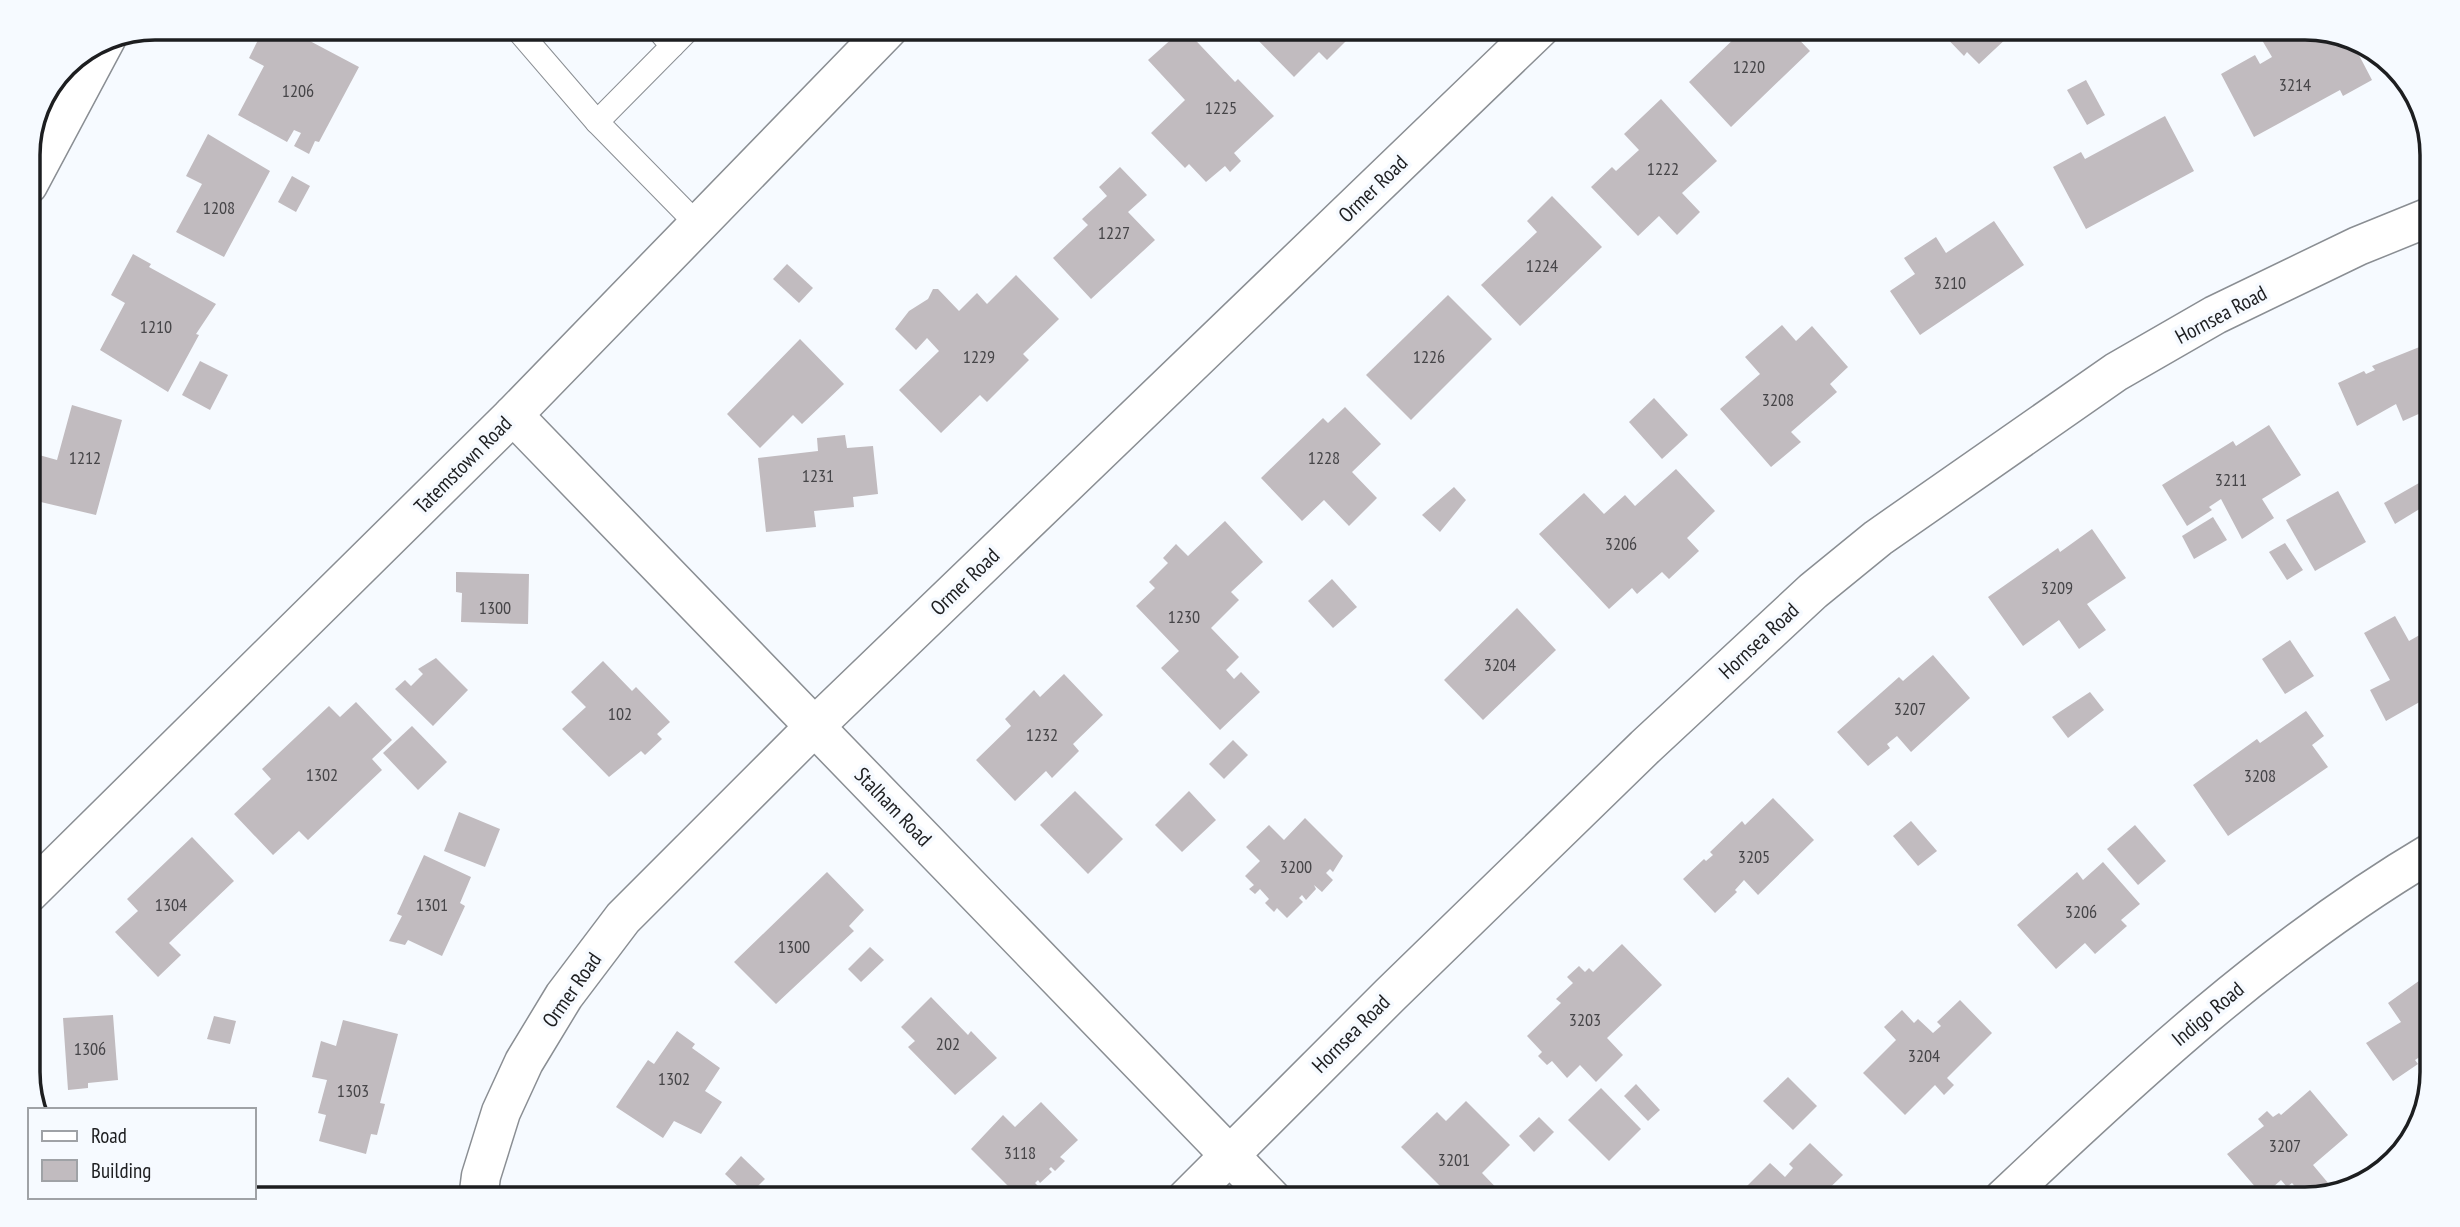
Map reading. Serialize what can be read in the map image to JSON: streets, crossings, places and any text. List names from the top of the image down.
{
  "streets": {
    "street": [
      "Ormer Road",
      "Hornsea Road",
      "Tatemstown Road",
      "Stalham Road",
      "Indigo Road"
    ]
  },
  "crossings": [
    ["Ormer Road", "Stalham Road"],
    ["Hornsea Road", "Stalham Road"],
    ["Tatemstown Road", "Stalham Road"]
  ],
  "house_numbers": [
    "1220",
    "3214",
    "1206",
    "1225",
    "1222",
    "1208",
    "1227",
    "1224",
    "3210",
    "1210",
    "1229",
    "1226",
    "3208",
    "1212",
    "1228",
    "1231",
    "3211",
    "3206",
    "3209",
    "1300",
    "1230",
    "3204",
    "3207",
    "102",
    "1232",
    "1302",
    "3208",
    "3205",
    "3200",
    "1304",
    "1301",
    "3206",
    "1300",
    "3203",
    "202",
    "1306",
    "3204",
    "1302",
    "1303",
    "3207",
    "3118",
    "3201"
  ],
  "legend": ["Road", "Building"]
}
